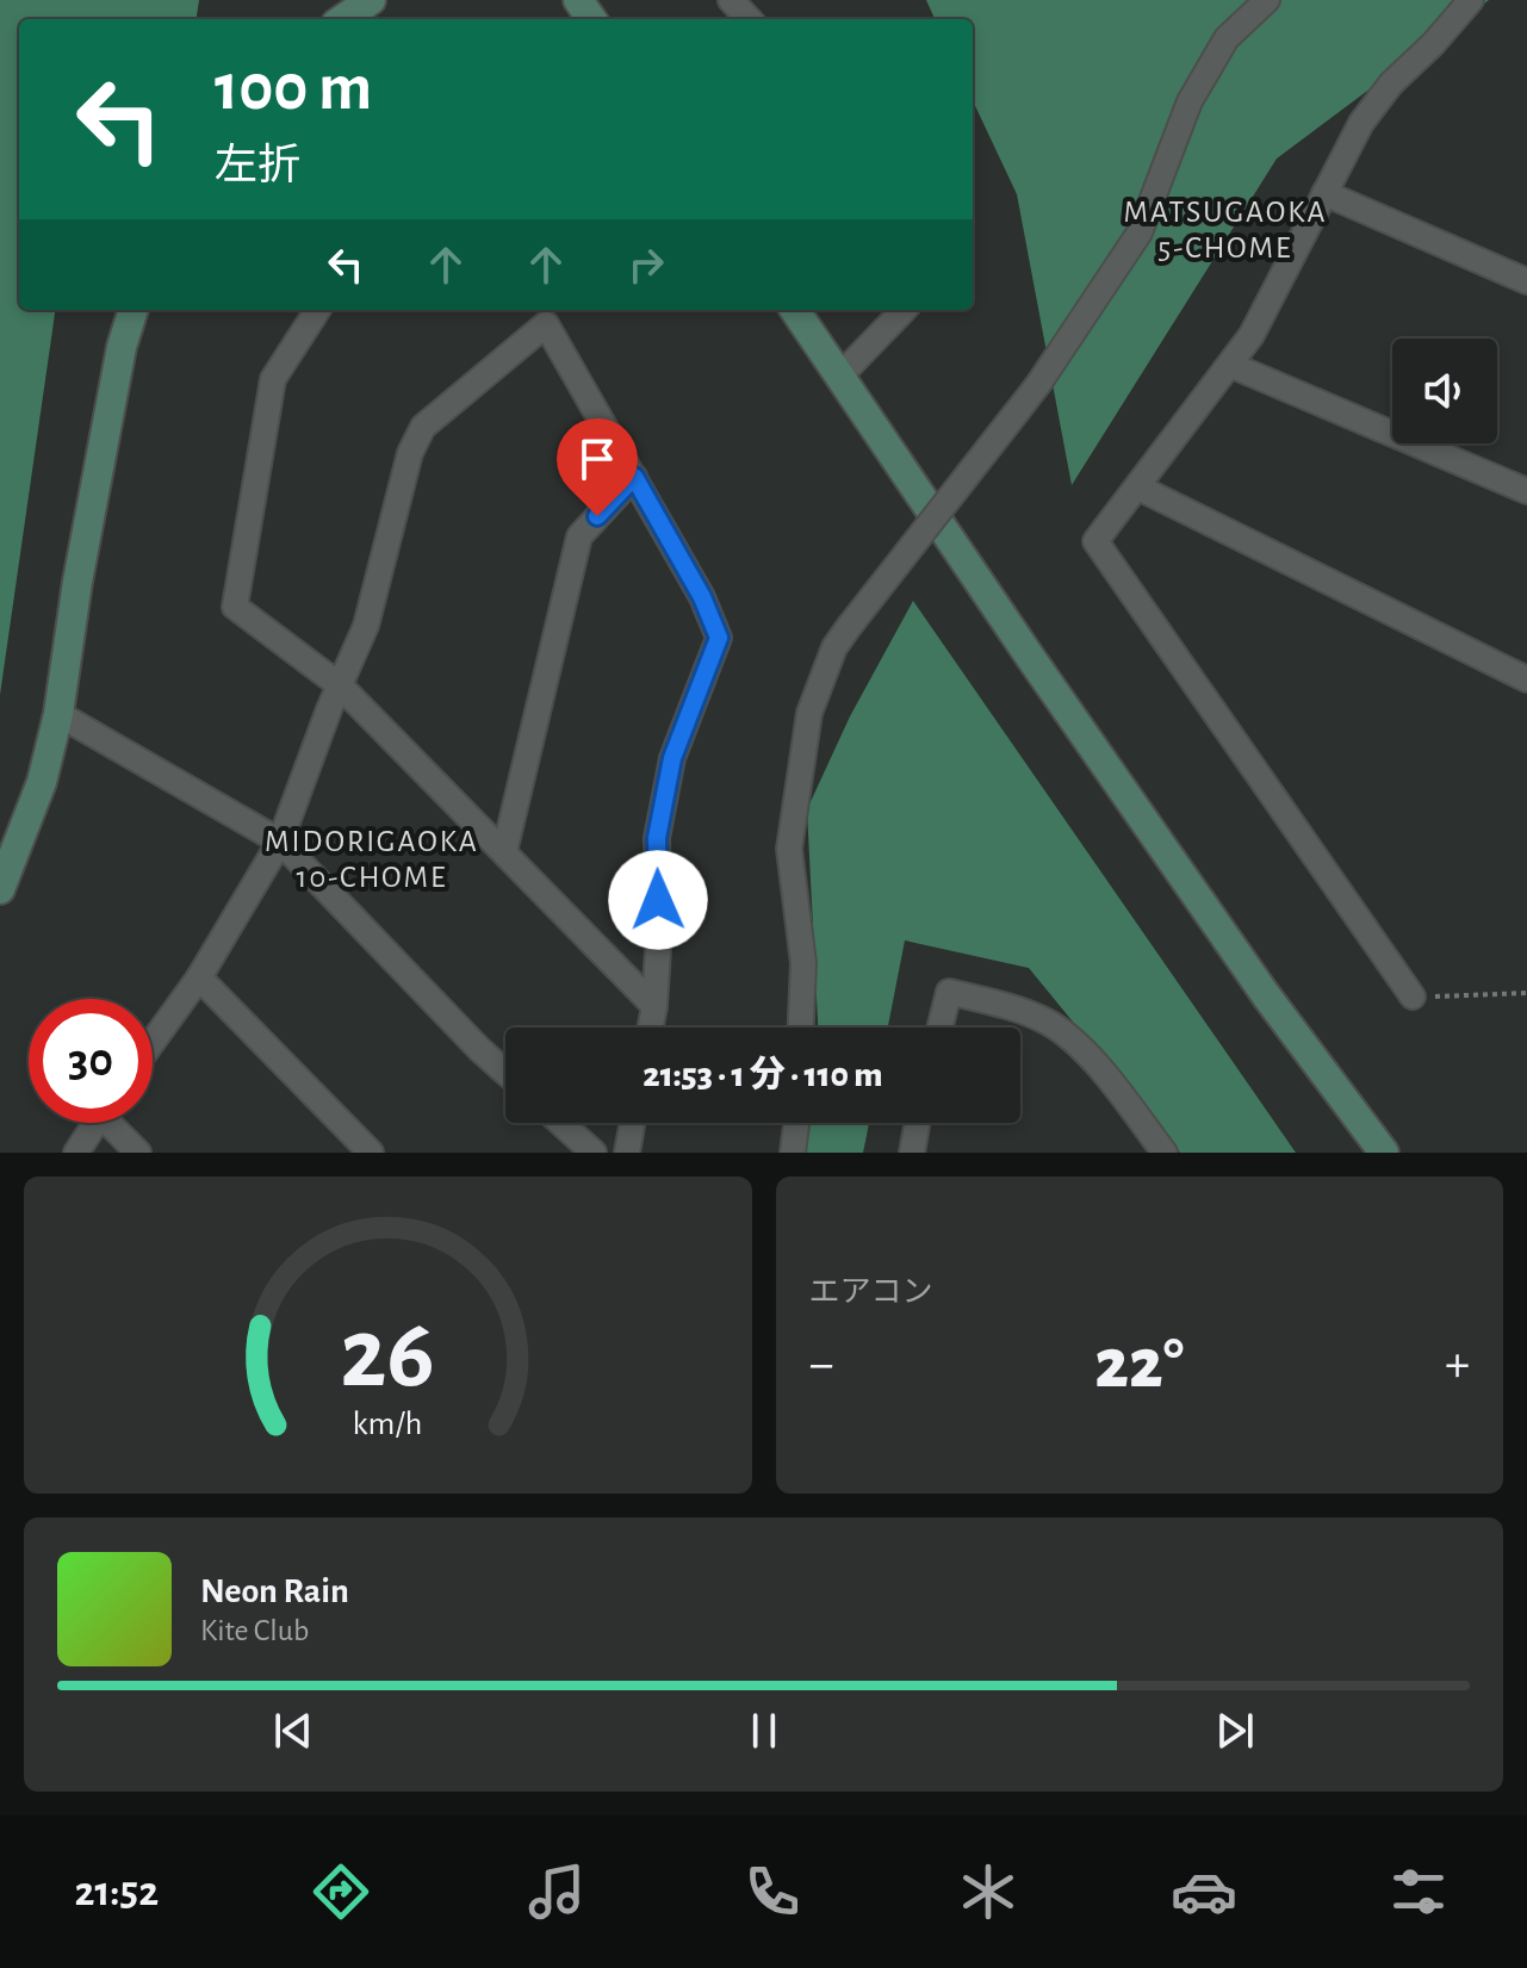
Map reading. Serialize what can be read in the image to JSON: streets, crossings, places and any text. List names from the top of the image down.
{
  "districts": ["MATSUGAOKA 5-CHOME", "MIDORIGAOKA 10-CHOME"],
  "page": {
    "turn": ["100 m", "左折"],
    "limit": "30",
    "trip": "21:53 · 1 分 · 110 m",
    "tile": "エアコン",
    "heat": ["−", "22°", "+"],
    "song": ["Neon Rain", "Kite Club"],
    "tabs": "21:52",
    "gauge": ["26", "km/h"]
  }
}
